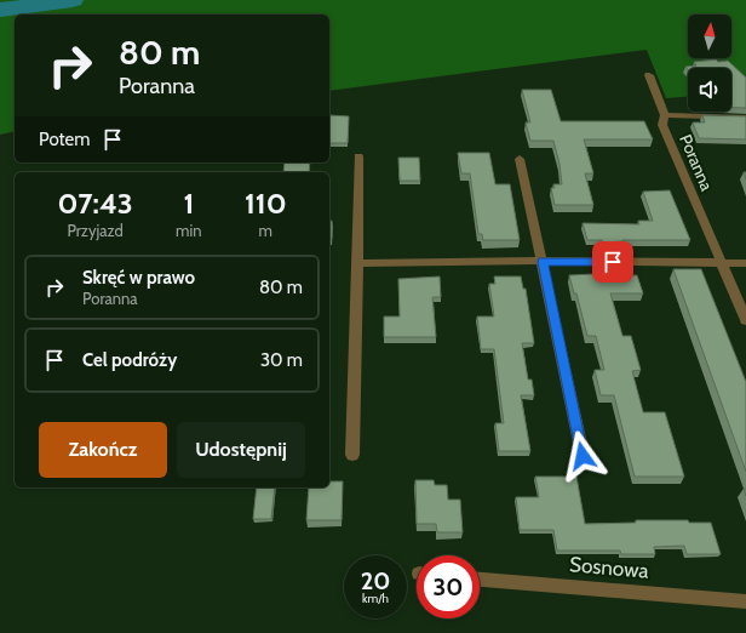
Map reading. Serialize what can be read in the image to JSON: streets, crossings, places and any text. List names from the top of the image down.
{
  "streets": {
    "street": ["Poranna", "Sosnowa"]
  },
  "north": "top",
  "page": {
    "turn": ["80 m", "Poranna"],
    "then": "Potem",
    "eta": [
      "07:43",
      "Przyjazd",
      "1",
      "min",
      "110",
      "m"
    ],
    "list": [
      {
        "name": "Skręć w prawo",
        "note": "Poranna",
        "value": "80 m"
      },
      {
        "name": "Cel podróży",
        "value": "30 m"
      }
    ],
    "buttons": ["Zakończ", "Udostępnij"],
    "speed": "20 km/h",
    "limit": "30"
  }
}
